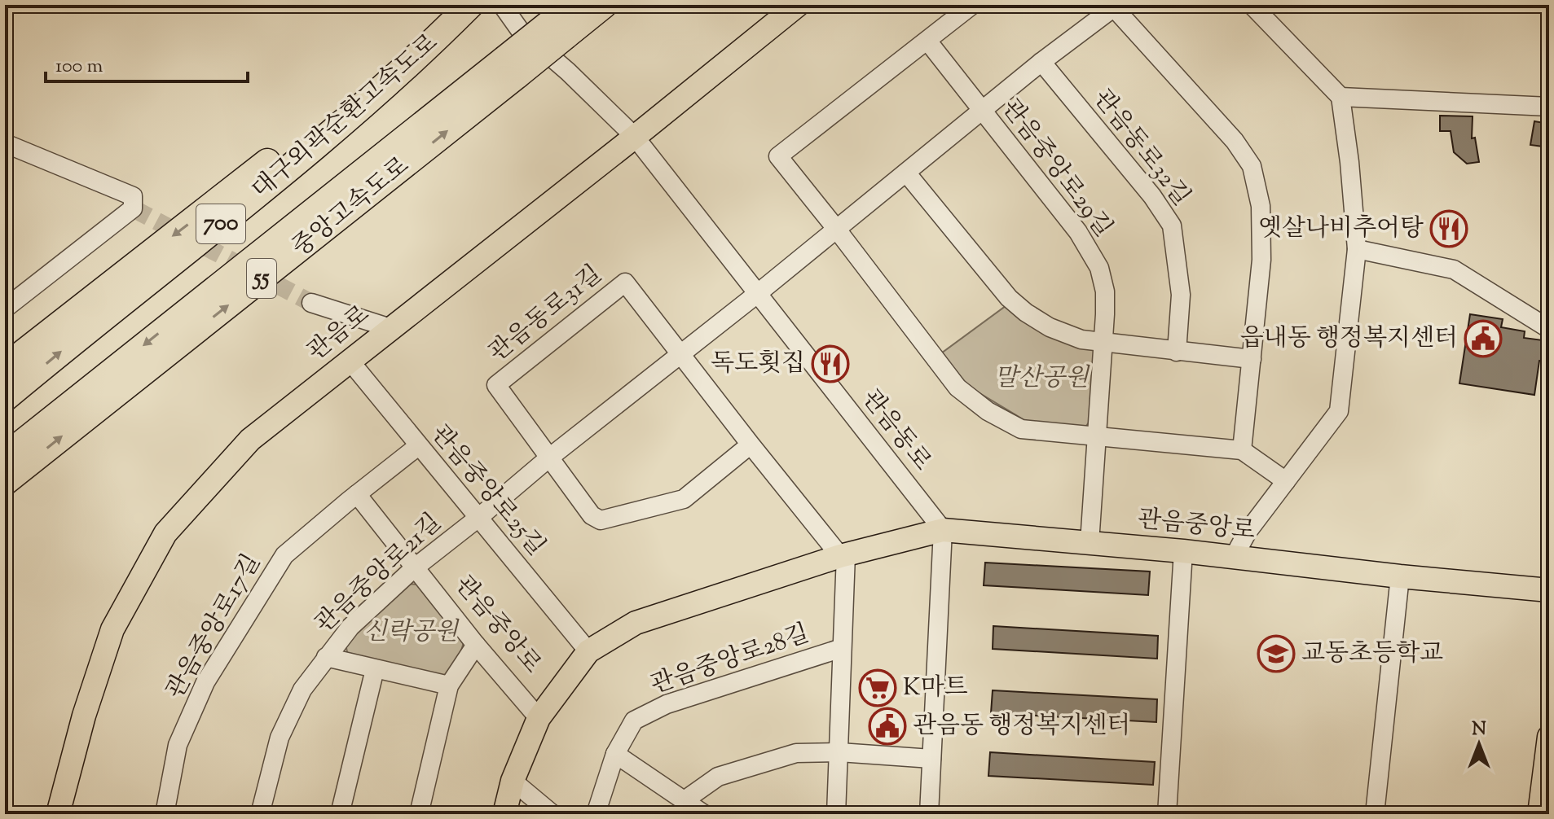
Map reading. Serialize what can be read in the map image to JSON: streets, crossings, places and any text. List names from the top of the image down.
{
  "streets": {
    "highway": [
      "대구외곽순환고속도로",
      "중앙고속도로",
      "700",
      "55"
    ],
    "main road": ["관음로", "관음중앙로"],
    "street": [
      "관음동로32길",
      "관음중앙로29길",
      "관음동로31길",
      "관음동로",
      "관음중앙로25길",
      "관음중앙로21길",
      "관음중앙로17길",
      "관음중앙로28길"
    ]
  },
  "crossings": [
    ["관음중앙로29길", "관음중앙로"],
    ["관음로", "관음동로"],
    ["관음로", "관음중앙로25길"],
    ["관음동로", "관음중앙로"],
    ["관음중앙로25길", "관음중앙로"],
    ["관음중앙로25길", "관음중앙로21길"],
    ["관음중앙로25길", "관음중앙로17길"],
    ["관음중앙로", "관음중앙로21길"],
    ["관음중앙로", "관음중앙로28길"]
  ],
  "parks": ["말산공원", "신락공원"],
  "places": {
    "restaurant": ["옛살나비추어탕", "독도횟집"],
    "public building": ["읍내동 행정복지센터", "관음동 행정복지센터"],
    "school or university": ["교동초등학교"],
    "supermarket": ["K마트"]
  },
  "scale_bar": "100 m",
  "north": "top"
}
